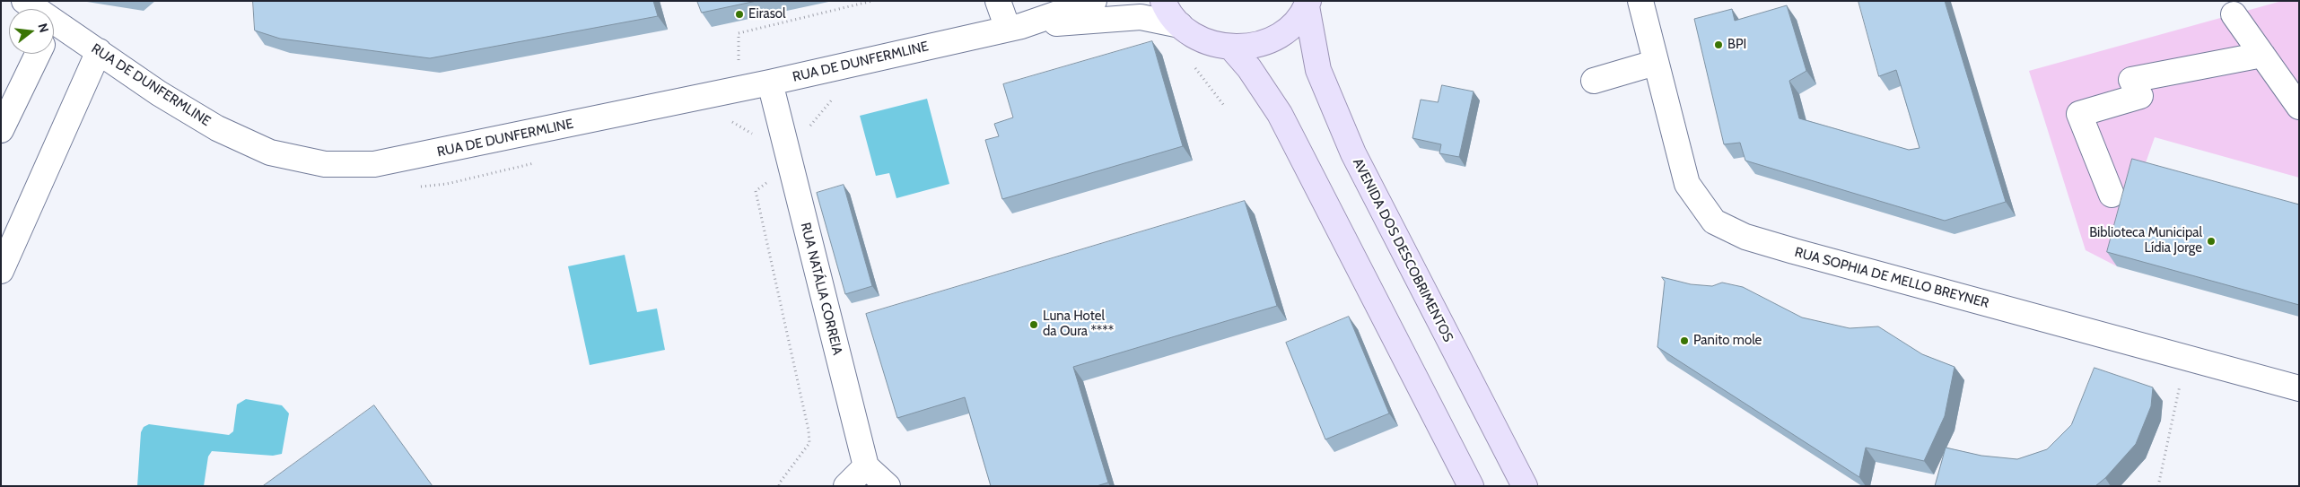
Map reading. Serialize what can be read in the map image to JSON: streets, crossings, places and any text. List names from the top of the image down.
{
  "streets": {
    "main road": ["AVENIDA DOS DESCOBRIMENTOS"],
    "street": ["RUA DE DUNFERMLINE", "RUA SOPHIA DE MELLO BREYNER", "RUA NATÁLIA CORREIA"]
  },
  "crossings": [
    ["RUA DE DUNFERMLINE", "RUA NATÁLIA CORREIA"]
  ],
  "places": [
    "Eirasol",
    "BPI",
    "Biblioteca Municipal Lídia Jorge",
    "Luna Hotel da Oura ****",
    "Panito mole"
  ],
  "north": "right"
}
